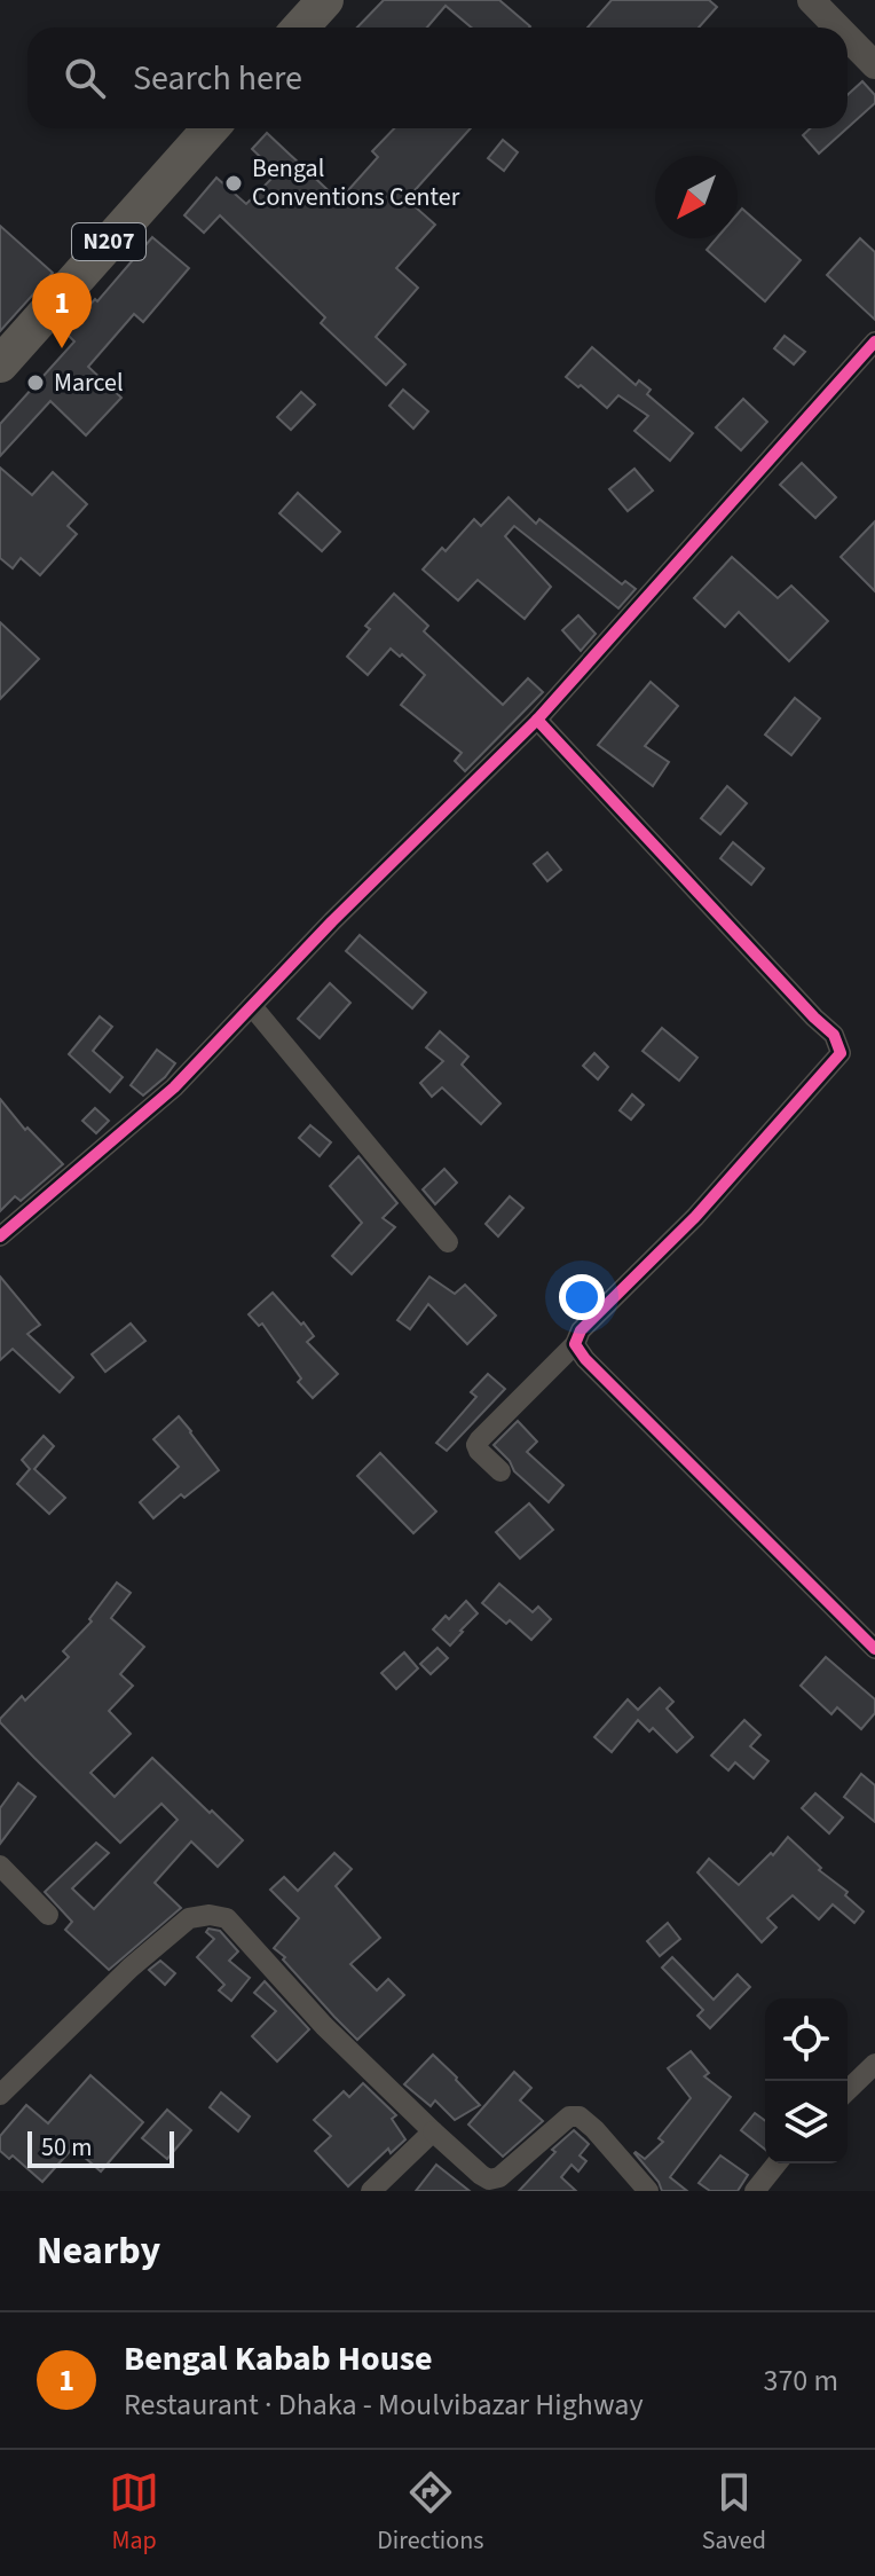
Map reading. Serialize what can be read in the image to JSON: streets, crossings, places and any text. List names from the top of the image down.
{
  "streets": {
    "highway": ["N207"]
  },
  "places": ["Bengal Conventions Center", "Marcel"],
  "scale_bar": "50 m",
  "north": "bottom left",
  "page": {
    "search": "Search here",
    "pins": "1",
    "scale": "50 m",
    "heading": "Nearby",
    "list": [
      {
        "mark": "1",
        "name": "Bengal Kabab House",
        "note": "Restaurant · Dhaka - Moulvibazar Highway",
        "value": "370 m"
      }
    ],
    "nav": ["Map", "Directions", "Saved"]
  }
}
